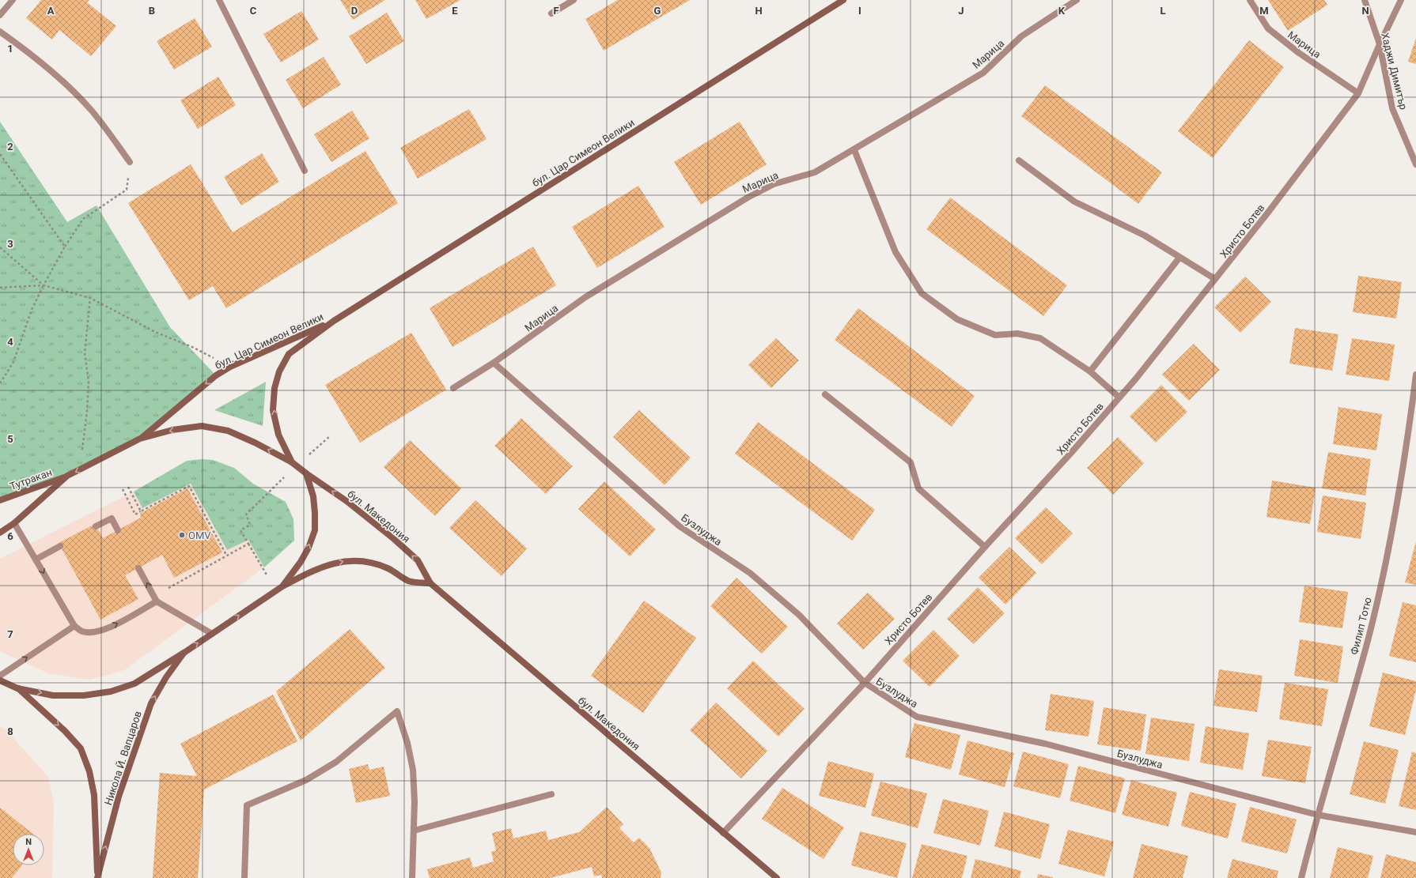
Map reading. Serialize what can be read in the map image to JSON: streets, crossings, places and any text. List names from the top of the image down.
{
  "streets": {
    "street": [
      "Марица",
      "Хаджи Димитър",
      "бул. Цар Симеон Велики",
      "Христо Ботев",
      "Тутракан",
      "бул. Македония",
      "Бузлуджа",
      "Филип Тотю",
      "Никола Й. Вапцаров"
    ]
  },
  "crossings": [
    ["Марица", "Христо Ботев"],
    ["Марица", "Бузлуджа"],
    ["Хаджи Димитър", "Христо Ботев"],
    ["бул. Цар Симеон Велики", "бул. Македония"],
    ["Христо Ботев", "бул. Македония"],
    ["Христо Ботев", "Бузлуджа"],
    ["Бузлуджа", "Филип Тотю"]
  ],
  "places": ["OMV"],
  "north": "top",
  "grid": {
    "columns": [
      "A",
      "B",
      "C",
      "D",
      "E",
      "F",
      "G",
      "H",
      "I",
      "J",
      "K",
      "L",
      "M",
      "N"
    ],
    "rows": [
      "1",
      "2",
      "3",
      "4",
      "5",
      "6",
      "7",
      "8"
    ]
  }
}
